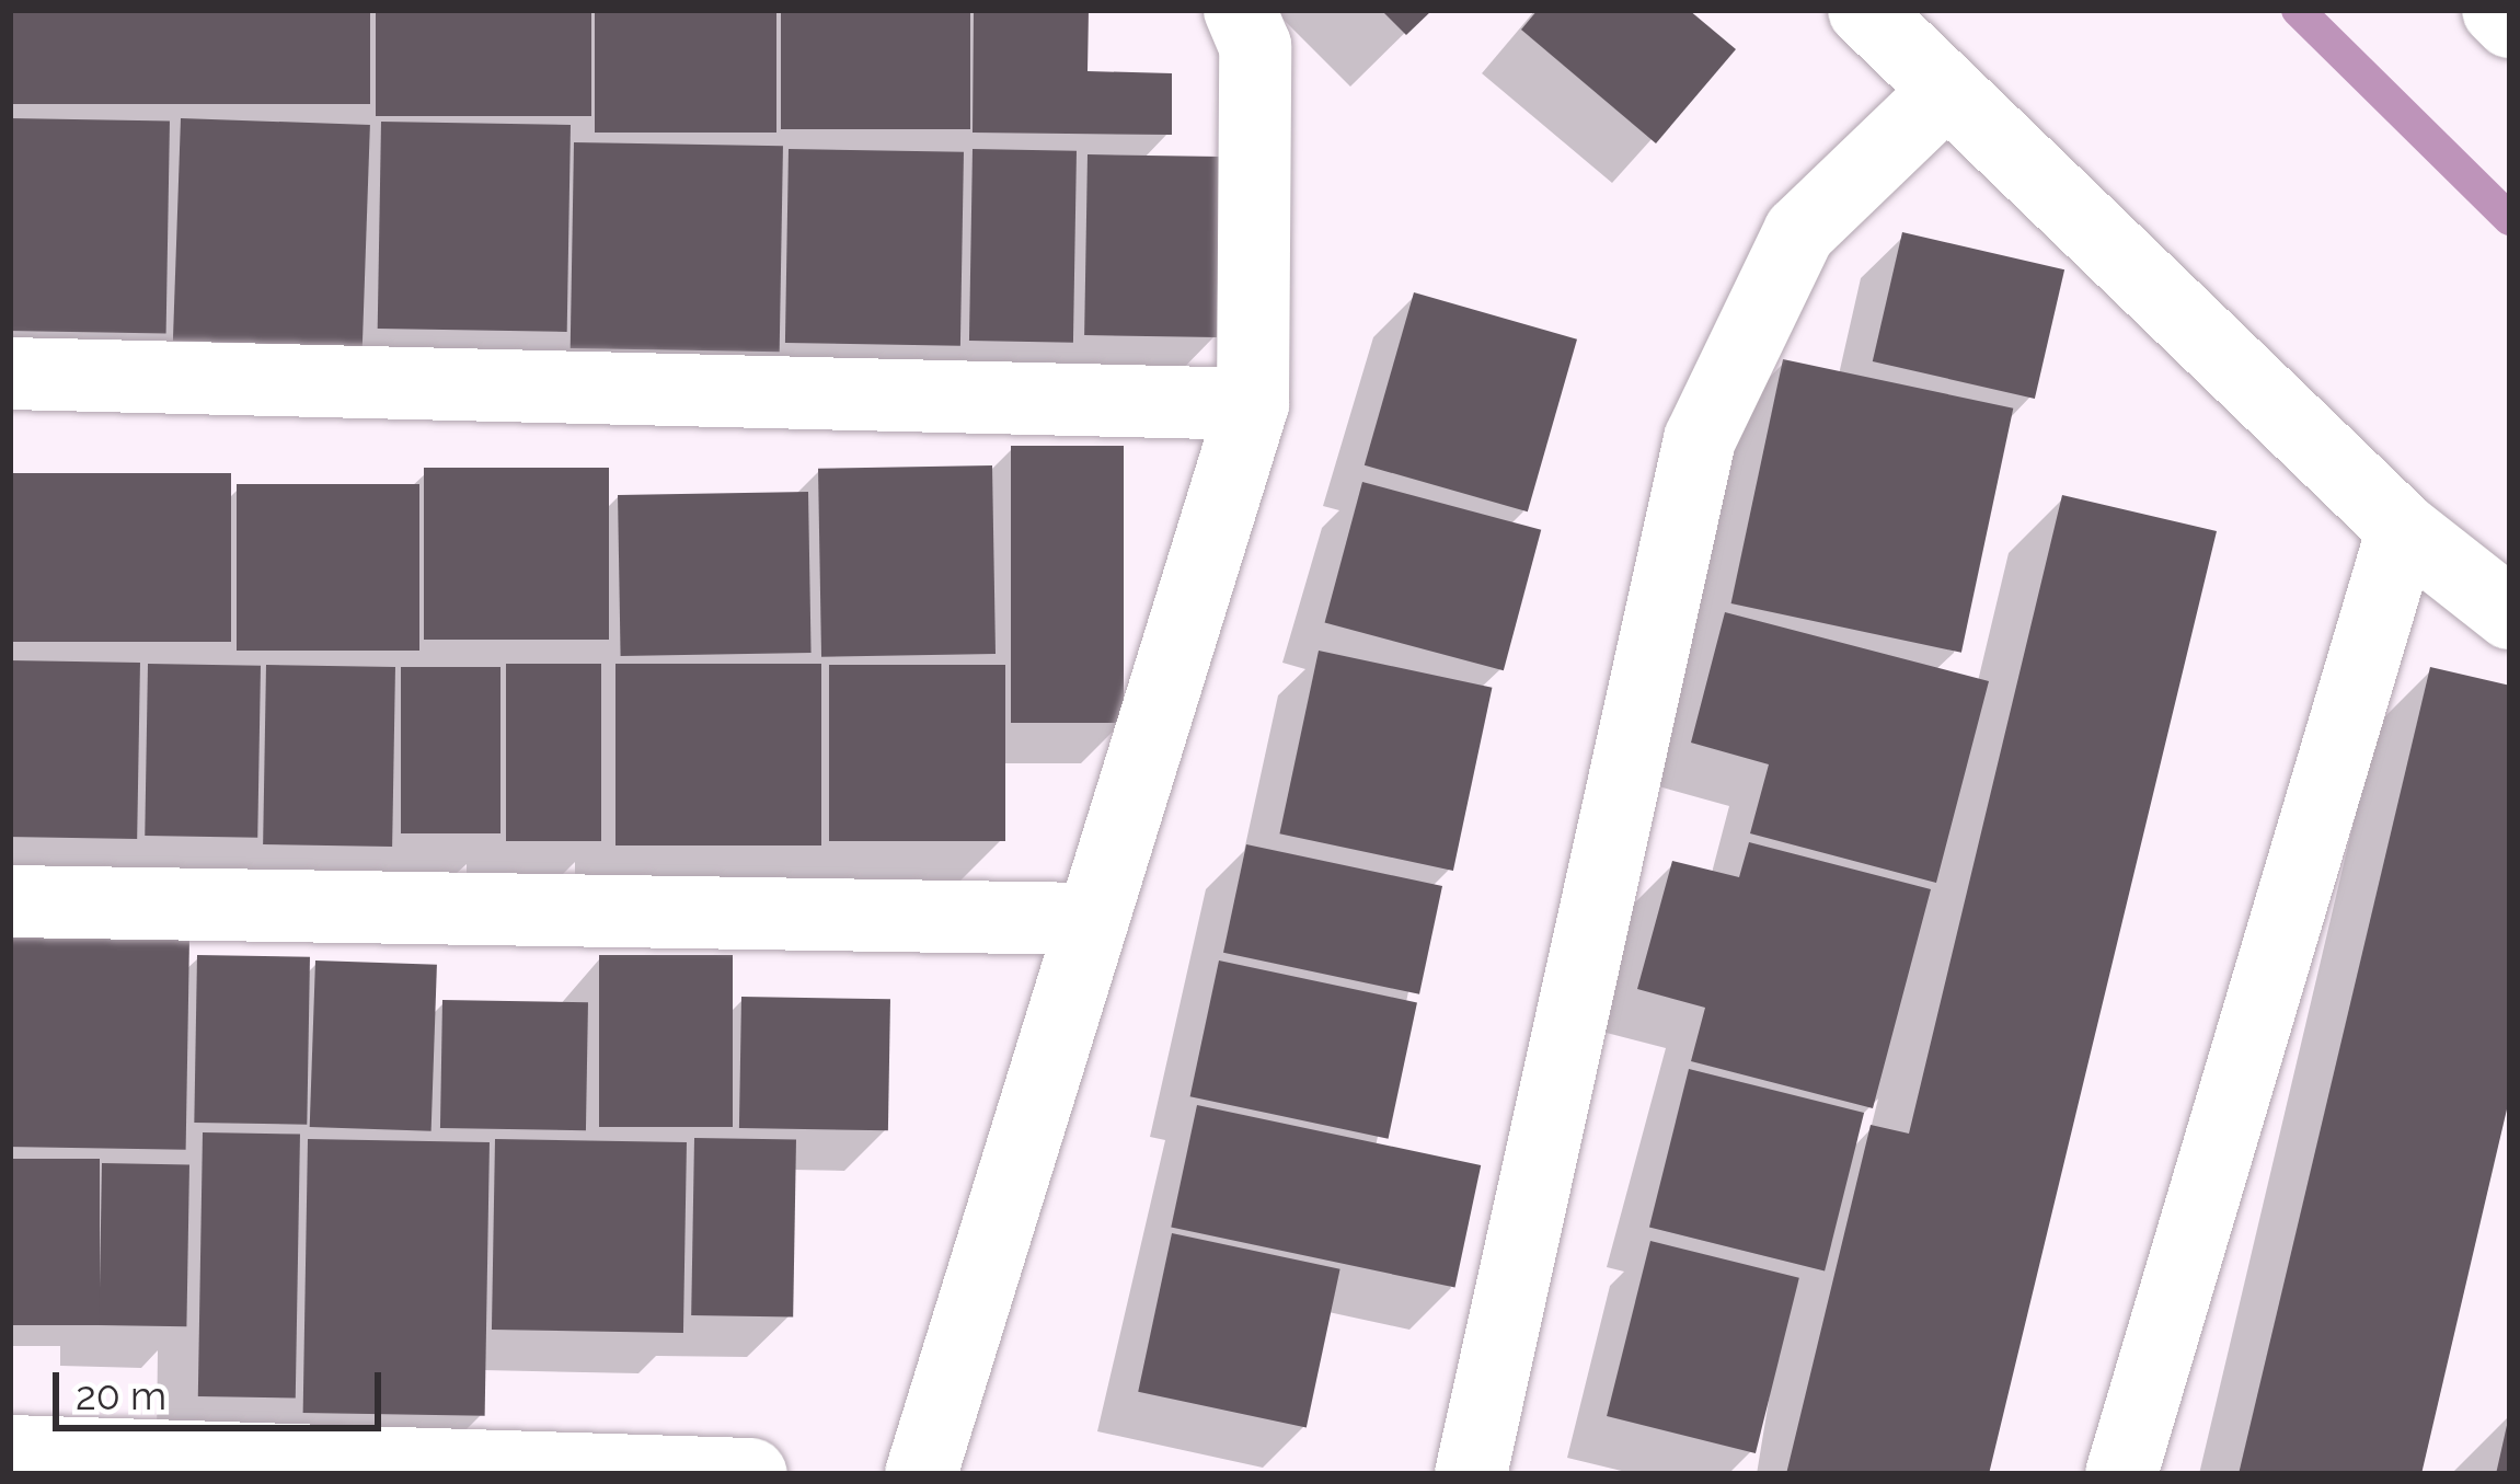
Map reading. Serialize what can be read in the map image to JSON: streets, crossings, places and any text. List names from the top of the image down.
{
  "scale_bar": "20 m"
}
